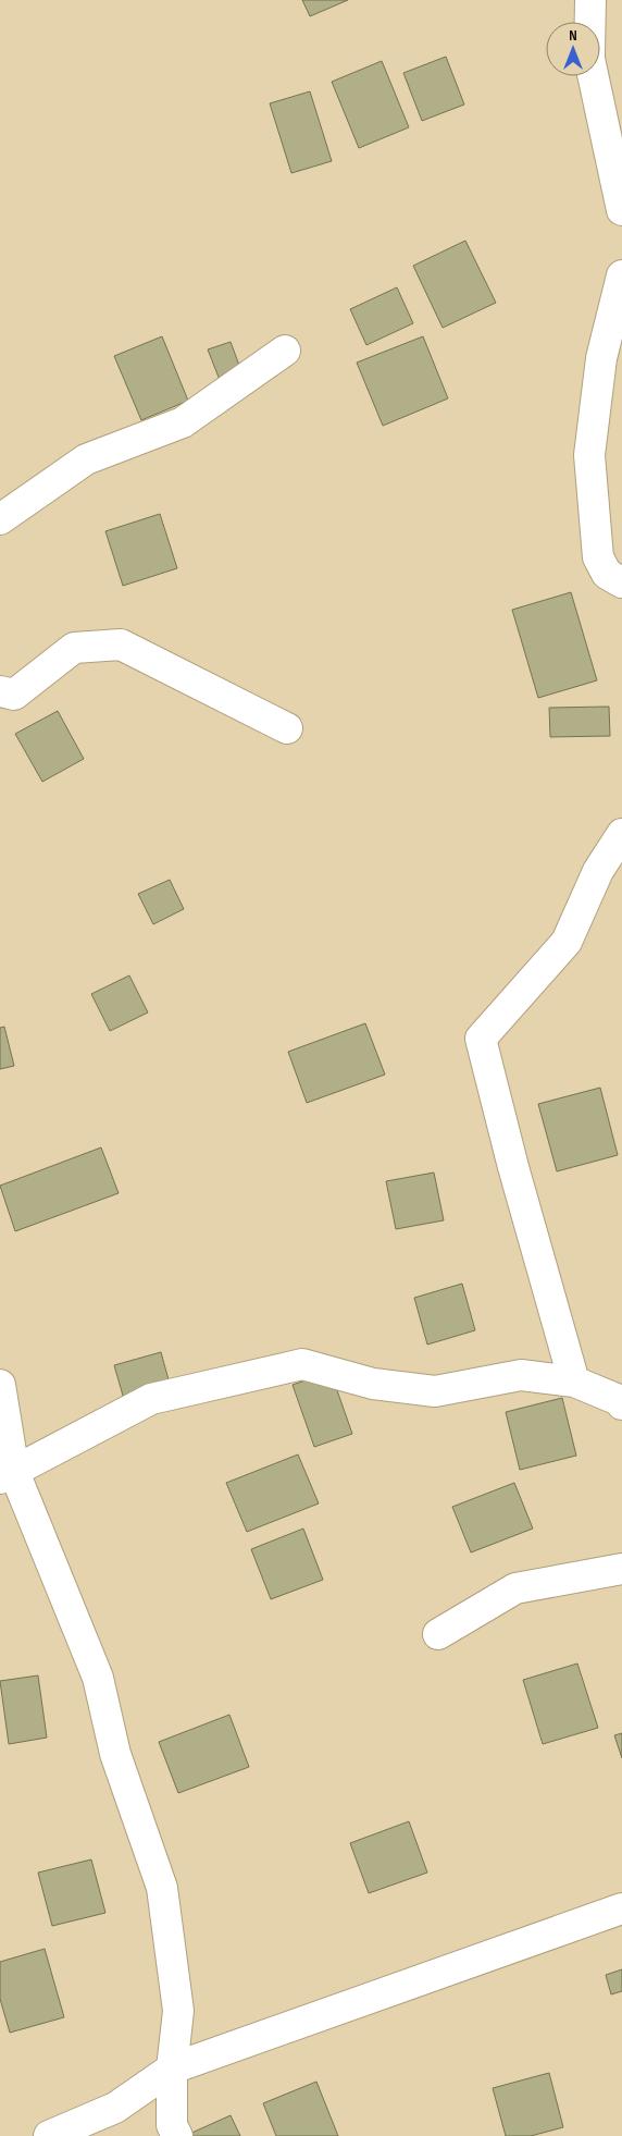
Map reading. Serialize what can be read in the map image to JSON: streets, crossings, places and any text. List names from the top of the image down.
{
  "north": "top"
}
